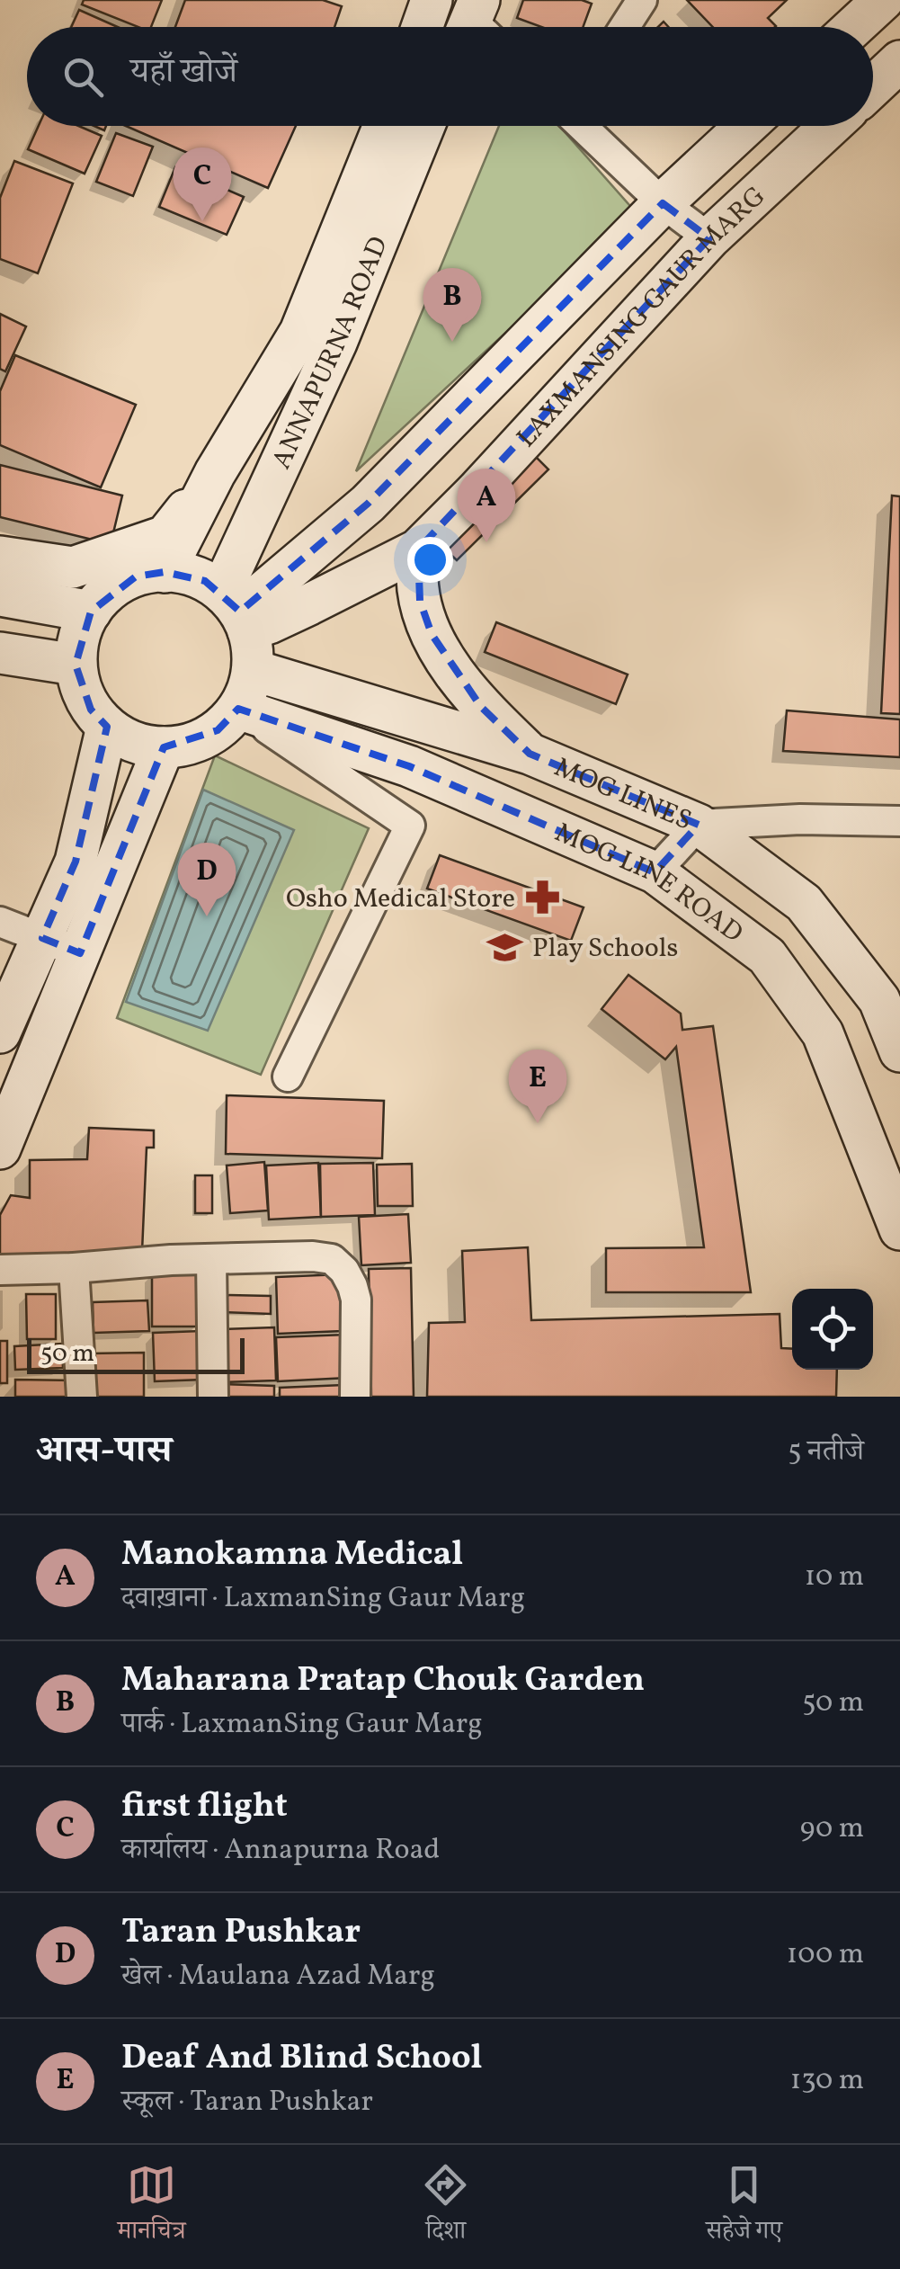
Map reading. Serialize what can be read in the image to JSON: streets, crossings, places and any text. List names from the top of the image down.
{
  "streets": {
    "main road": [
      "LAXMANSING GAUR MARG",
      "ANNAPURNA ROAD",
      "MOG LINES",
      "MOG LINE ROAD"
    ]
  },
  "crossings": [
    ["LAXMANSING GAUR MARG", "ANNAPURNA ROAD"],
    ["LAXMANSING GAUR MARG", "MOG LINES"],
    ["LAXMANSING GAUR MARG", "MOG LINE ROAD"],
    ["ANNAPURNA ROAD", "MOG LINES"],
    ["ANNAPURNA ROAD", "MOG LINE ROAD"],
    ["MOG LINES", "MOG LINE ROAD"]
  ],
  "places": {
    "pharmacy": ["Osho Medical Store"],
    "school or university": ["Play Schools"]
  },
  "scale_bar": "50 m",
  "page": {
    "search": "यहाँ खोजें",
    "pins": [
      "C",
      "B",
      "A",
      "D",
      "E"
    ],
    "scale": "50 m",
    "heading": ["आस-पास", "5 नतीजे"],
    "list": [
      {
        "mark": "A",
        "name": "Manokamna Medical",
        "note": "दवाख़ाना · LaxmanSing Gaur Marg",
        "value": "10 m"
      },
      {
        "mark": "B",
        "name": "Maharana Pratap Chouk Garden",
        "note": "पार्क · LaxmanSing Gaur Marg",
        "value": "50 m"
      },
      {
        "mark": "C",
        "name": "first flight",
        "note": "कार्यालय · Annapurna Road",
        "value": "90 m"
      },
      {
        "mark": "D",
        "name": "Taran Pushkar",
        "note": "खेल · Maulana Azad Marg",
        "value": "100 m"
      },
      {
        "mark": "E",
        "name": "Deaf And Blind School",
        "note": "स्कूल · Taran Pushkar",
        "value": "130 m"
      }
    ],
    "nav": ["मानचित्र", "दिशा", "सहेजे गए"]
  }
}
